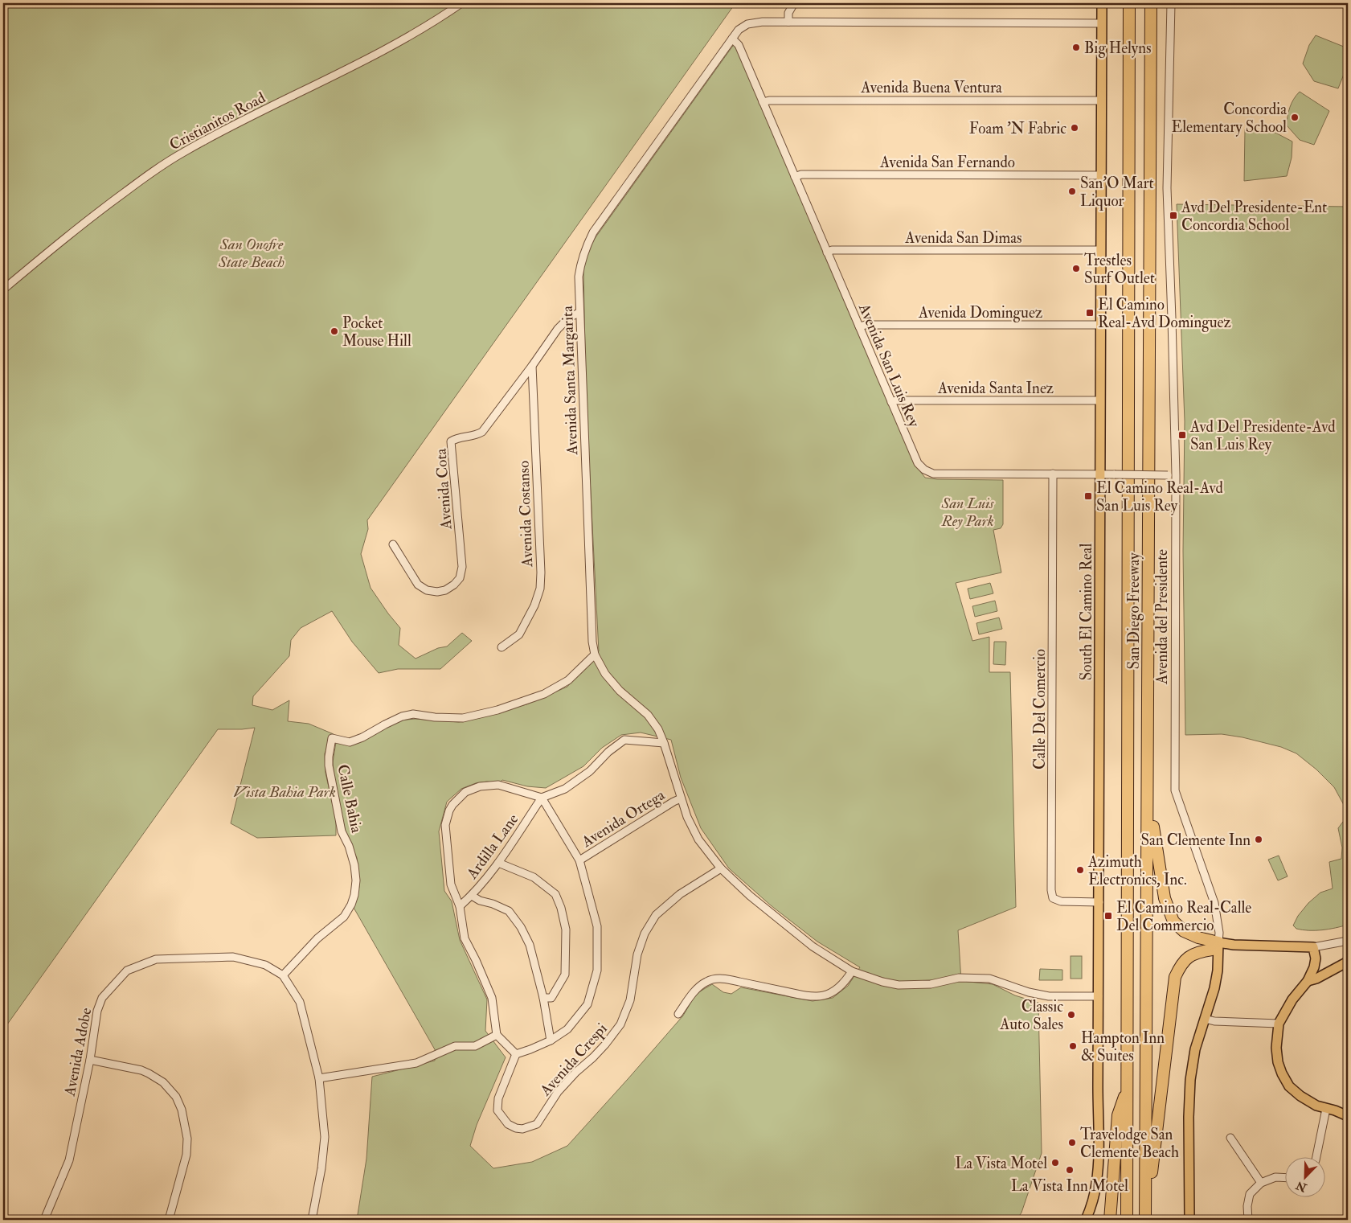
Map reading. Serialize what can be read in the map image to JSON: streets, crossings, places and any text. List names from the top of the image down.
{
  "streets": {
    "highway": ["San Diego Freeway"],
    "main road": ["South El Camino Real", "Avenida del Presidente"],
    "street": [
      "Avenida Buena Ventura",
      "Cristianitos Road",
      "Avenida San Fernando",
      "Avenida San Dimas",
      "Avenida Dominguez",
      "Avenida San Luis Rey",
      "Avenida Santa Margarita",
      "Avenida Santa Inez",
      "Avenida Cota",
      "Avenida Costanso",
      "Calle Del Comercio",
      "Calle Bahia",
      "Avenida Ortega",
      "Ardilla Lane",
      "Avenida Adobe",
      "Avenida Crespi"
    ]
  },
  "crossings": [
    ["Avenida Buena Ventura", "Avenida San Luis Rey"],
    ["Avenida Buena Ventura", "South El Camino Real"],
    ["Avenida San Fernando", "Avenida San Luis Rey"],
    ["Avenida San Fernando", "South El Camino Real"],
    ["Avenida San Dimas", "Avenida San Luis Rey"],
    ["Avenida San Dimas", "South El Camino Real"],
    ["Avenida Dominguez", "Avenida San Luis Rey"],
    ["Avenida Dominguez", "South El Camino Real"],
    ["Avenida San Luis Rey", "Avenida Santa Margarita"],
    ["Avenida San Luis Rey", "Avenida Santa Inez"],
    ["Avenida San Luis Rey", "South El Camino Real"],
    ["Avenida San Luis Rey", "Avenida del Presidente"],
    ["Avenida San Luis Rey", "Calle Del Comercio"],
    ["Avenida Santa Margarita", "Avenida Cota"],
    ["Avenida Santa Margarita", "South El Camino Real"],
    ["Avenida Santa Margarita", "Calle Bahia"],
    ["Avenida Santa Margarita", "Avenida Ortega"],
    ["Avenida Santa Margarita", "Avenida Crespi"],
    ["Avenida Santa Inez", "South El Camino Real"],
    ["Avenida Cota", "Avenida Costanso"],
    ["South El Camino Real", "Calle Del Comercio"],
    ["Calle Bahia", "Avenida Adobe"]
  ],
  "parks": ["San Onofre State Beach", "San Luis Rey Park", "Vista Bahia Park"],
  "places": {
    "other": [
      "Big Helyns",
      "Concordia Elementary School",
      "Foam 'N Fabric",
      "San'O Mart Liquor",
      "Trestles Surf Outlet",
      "Pocket Mouse Hill",
      "San Clemente Inn",
      "Azimuth Electronics, Inc.",
      "Classic Auto Sales",
      "Hampton Inn & Suites",
      "Travelodge San Clemente Beach",
      "La Vista Motel",
      "La Vista Inn Motel"
    ],
    "transit": [
      "Avd Del Presidente-Ent Concordia School",
      "El Camino Real-Avd Dominguez",
      "Avd Del Presidente-Avd San Luis Rey",
      "El Camino Real-Avd San Luis Rey",
      "El Camino Real-Calle Del Commercio"
    ]
  },
  "north": "bottom left"
}
